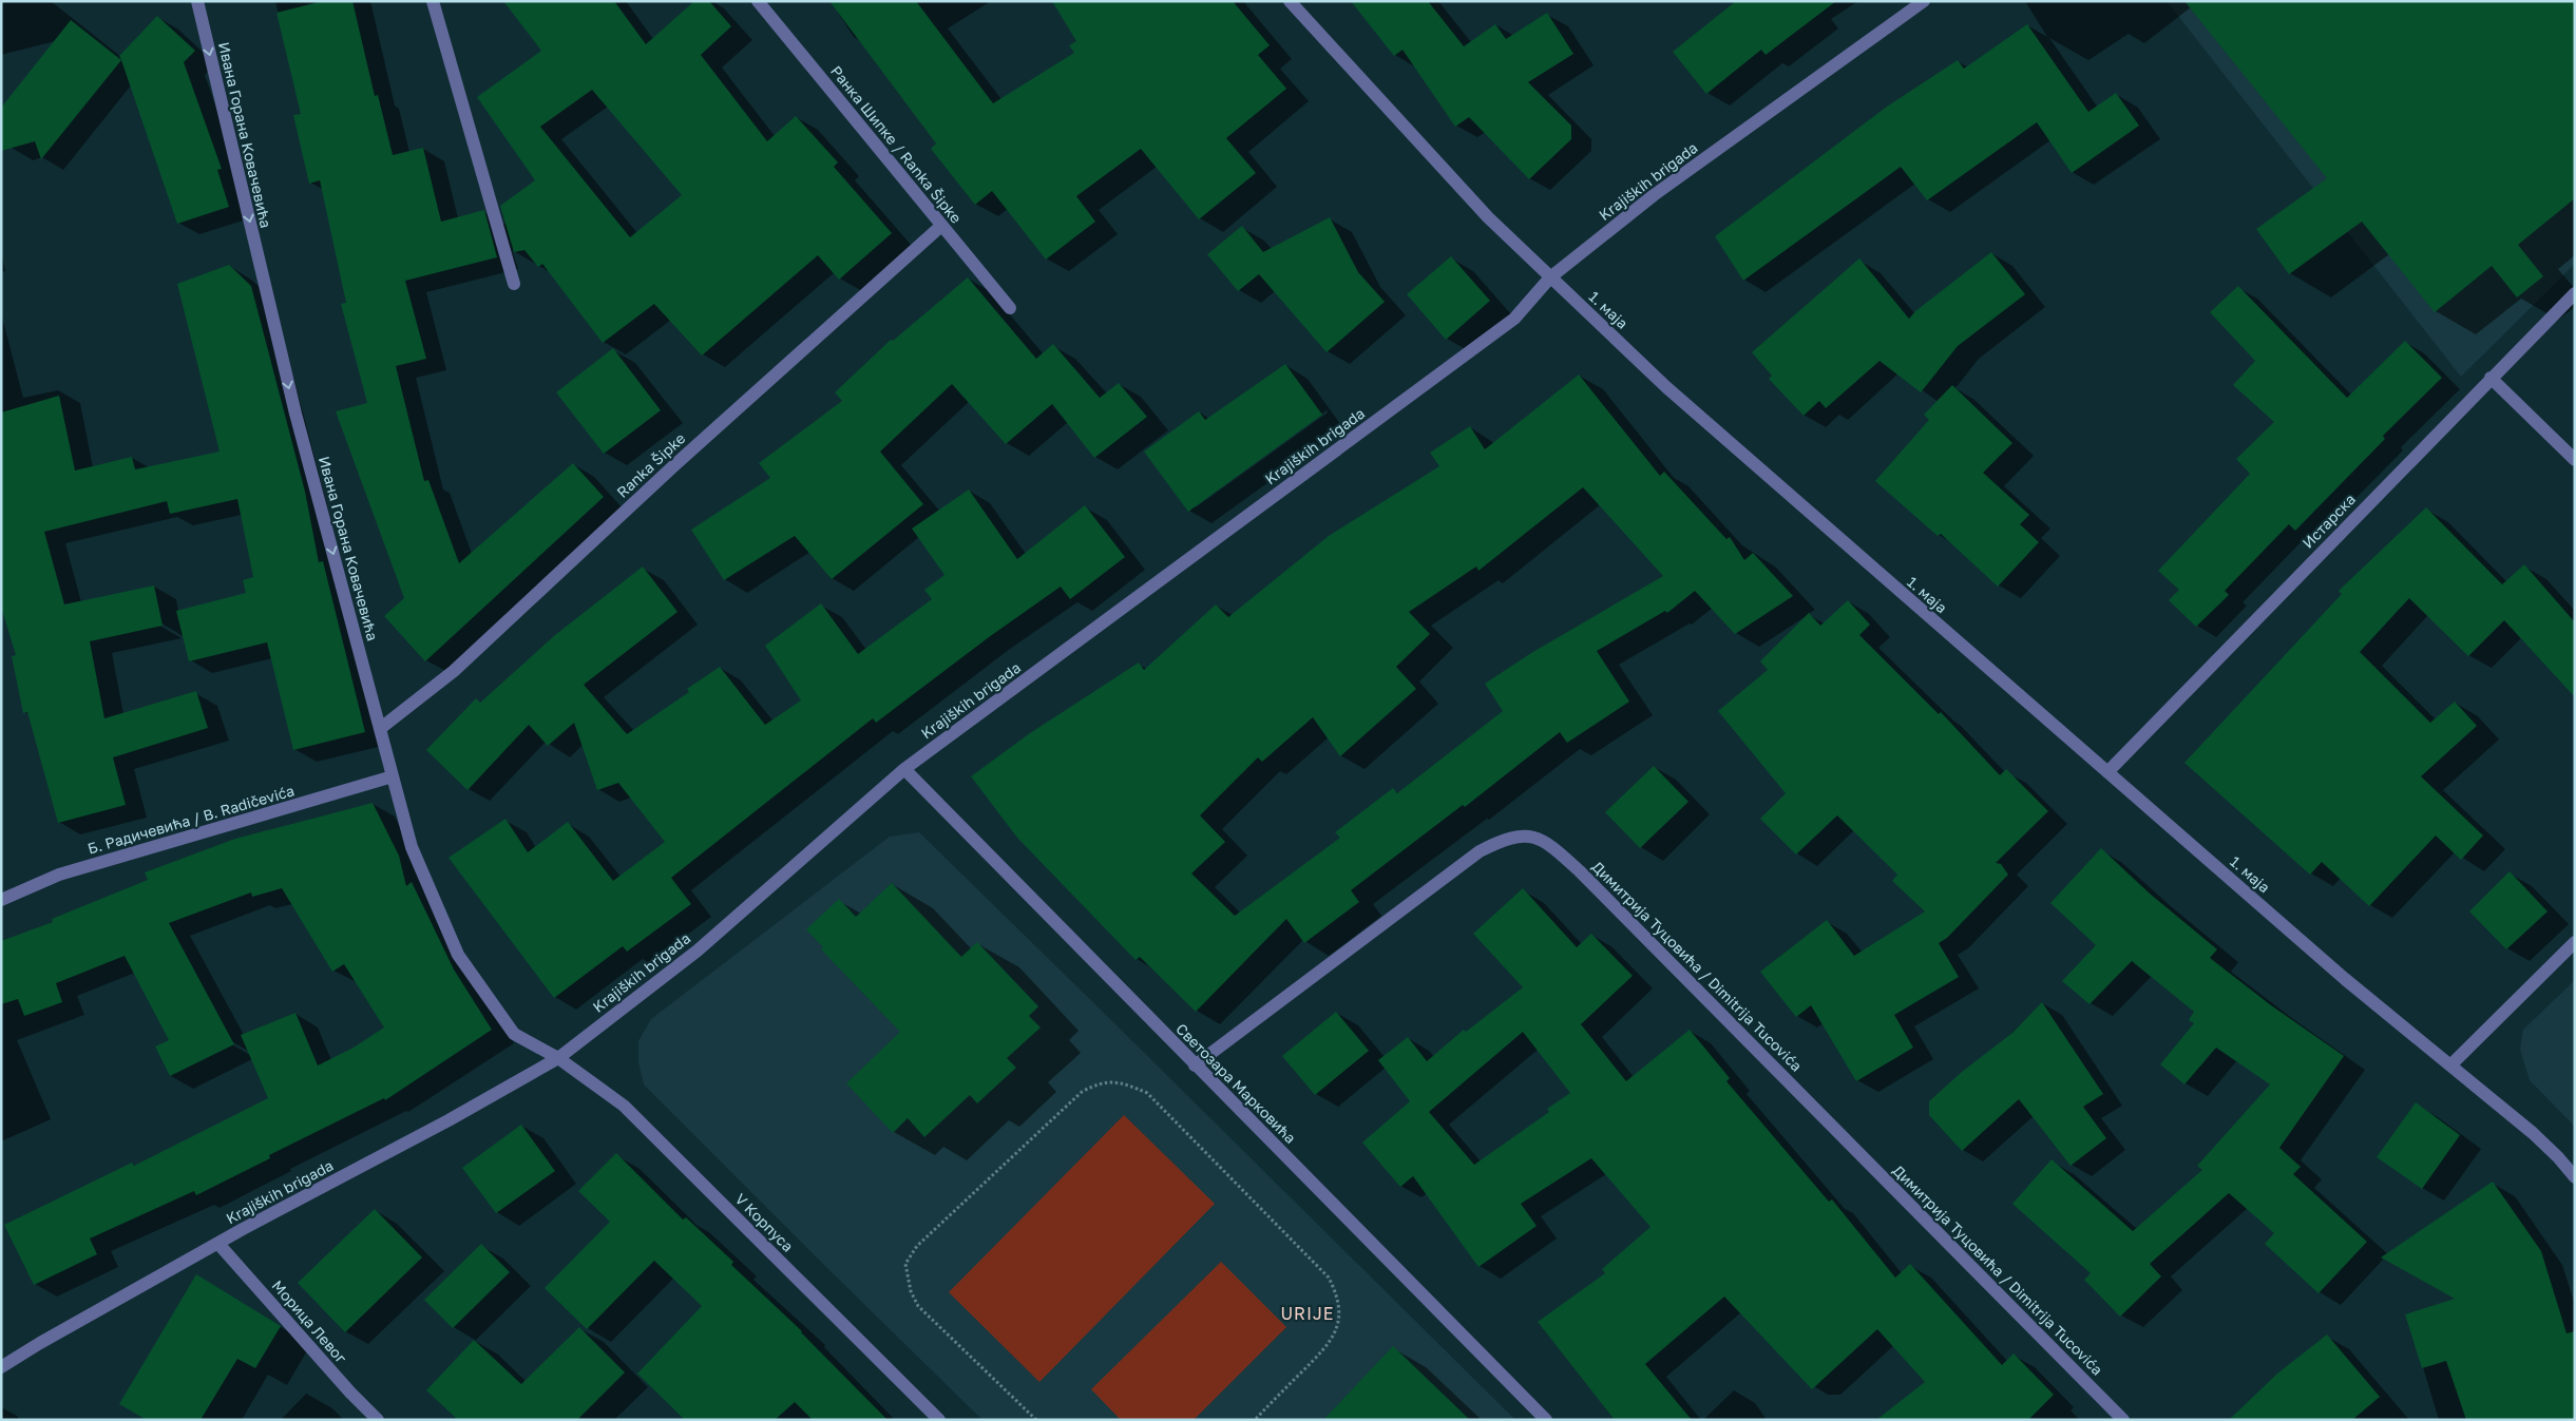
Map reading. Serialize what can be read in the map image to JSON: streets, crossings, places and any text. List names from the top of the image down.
{
  "streets": {
    "street": [
      "Ивана Горана Ковачевића",
      "Ранка Шипке / Ranka Šipke",
      "Krajiških brigada",
      "1. маја",
      "Ranka Šipke",
      "Истарска",
      "Б. Радичевића / B. Radičevića",
      "Димитрија Туцовића / Dimitrija Tucovića",
      "Светозара Марковића",
      "V Корпуса",
      "Морица Левог"
    ]
  },
  "crossings": [
    ["Ивана Горана Ковачевића", "Krajiških brigada"],
    ["Ивана Горана Ковачевића", "Ranka Šipke"],
    ["Ивана Горана Ковачевића", "Б. Радичевића / B. Radičevića"],
    ["Ивана Горана Ковачевића", "V Корпуса"],
    ["Ранка Шипке / Ranka Šipke", "Ranka Šipke"],
    ["Krajiških brigada", "1. маја"],
    ["Krajiških brigada", "Светозара Марковића"],
    ["Krajiških brigada", "V Корпуса"],
    ["Krajiških brigada", "Морица Левог"],
    ["1. маја", "Истарска"],
    ["Димитрија Туцовића / Dimitrija Tucovića", "Светозара Марковића"]
  ],
  "one_way": ["Ивана Горана Ковачевића"],
  "districts": ["URIJE"]
}
